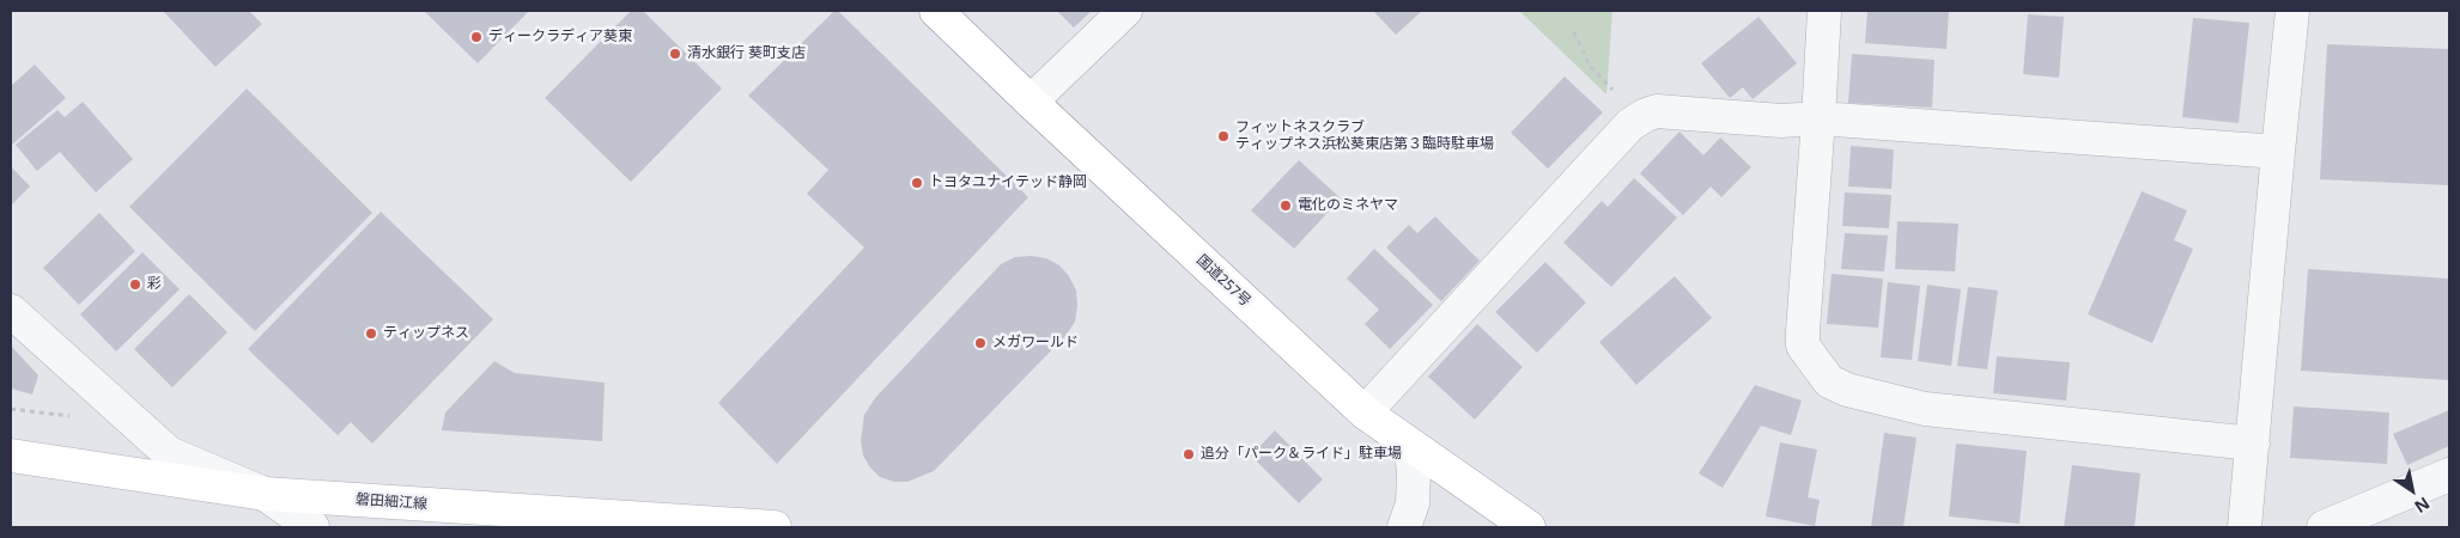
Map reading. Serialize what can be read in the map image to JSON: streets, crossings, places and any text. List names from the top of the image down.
{
  "streets": {
    "main road": ["国道257号", "磐田細江線"]
  },
  "places": [
    "ディークラディア葵東",
    "清水銀行 葵町支店",
    "フィットネスクラブ ティップネス浜松葵東店第３臨時駐車場",
    "トヨタユナイテッド静岡",
    "電化のミネヤマ",
    "彩",
    "ティップネス",
    "メガワールド",
    "追分「パーク＆ライド」駐車場"
  ],
  "north": "bottom right"
}
